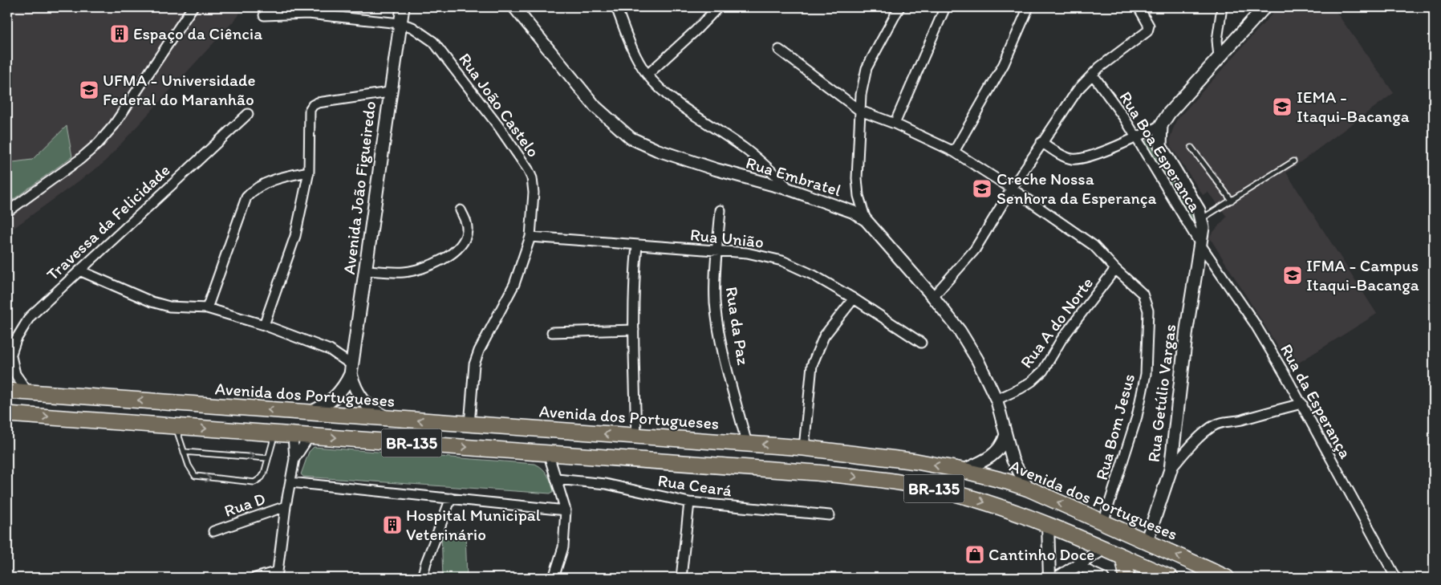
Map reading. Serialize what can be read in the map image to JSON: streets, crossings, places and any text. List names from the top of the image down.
{
  "streets": {
    "highway": ["Avenida dos Portugueses", "BR-135"],
    "main road": ["Avenida João Figueiredo", "Rua Getúlio Vargas"],
    "street": [
      "Rua João Castelo",
      "Rua Boa Esperanca",
      "Rua Embratel",
      "Travessa da Felicidade",
      "Rua União",
      "Rua A do Norte",
      "Rua da Paz",
      "Rua da Esperança",
      "Rua Bom Jesus",
      "Rua Ceará",
      "Rua D"
    ]
  },
  "crossings": [
    ["Rua João Castelo", "Avenida João Figueiredo"],
    ["Rua João Castelo", "Rua União"],
    ["Rua João Castelo", "Avenida dos Portugueses"],
    ["Rua Boa Esperanca", "Rua Getúlio Vargas"],
    ["Rua Boa Esperanca", "Rua da Esperança"],
    ["Rua Embratel", "Rua A do Norte"],
    ["Rua Embratel", "Avenida dos Portugueses"],
    ["Avenida João Figueiredo", "Avenida dos Portugueses"],
    ["Rua União", "Rua da Paz"],
    ["Rua A do Norte", "Rua Bom Jesus"],
    ["Rua da Paz", "Avenida dos Portugueses"],
    ["Rua Getúlio Vargas", "Avenida dos Portugueses"],
    ["Rua Getúlio Vargas", "Rua da Esperança"],
    ["Avenida dos Portugueses", "Rua Bom Jesus"],
    ["BR-135", "Rua D"]
  ],
  "places": {
    "building": ["Espaço da Ciência", "Hospital Municipal Veterinário"],
    "school or university": [
      "UFMA - Universidade Federal do Maranhão",
      "IEMA - Itaqui-Bacanga",
      "Creche Nossa Senhora da Esperança",
      "IFMA - Campus Itaqui-Bacanga"
    ],
    "shop": ["Cantinho Doce"]
  }
}
